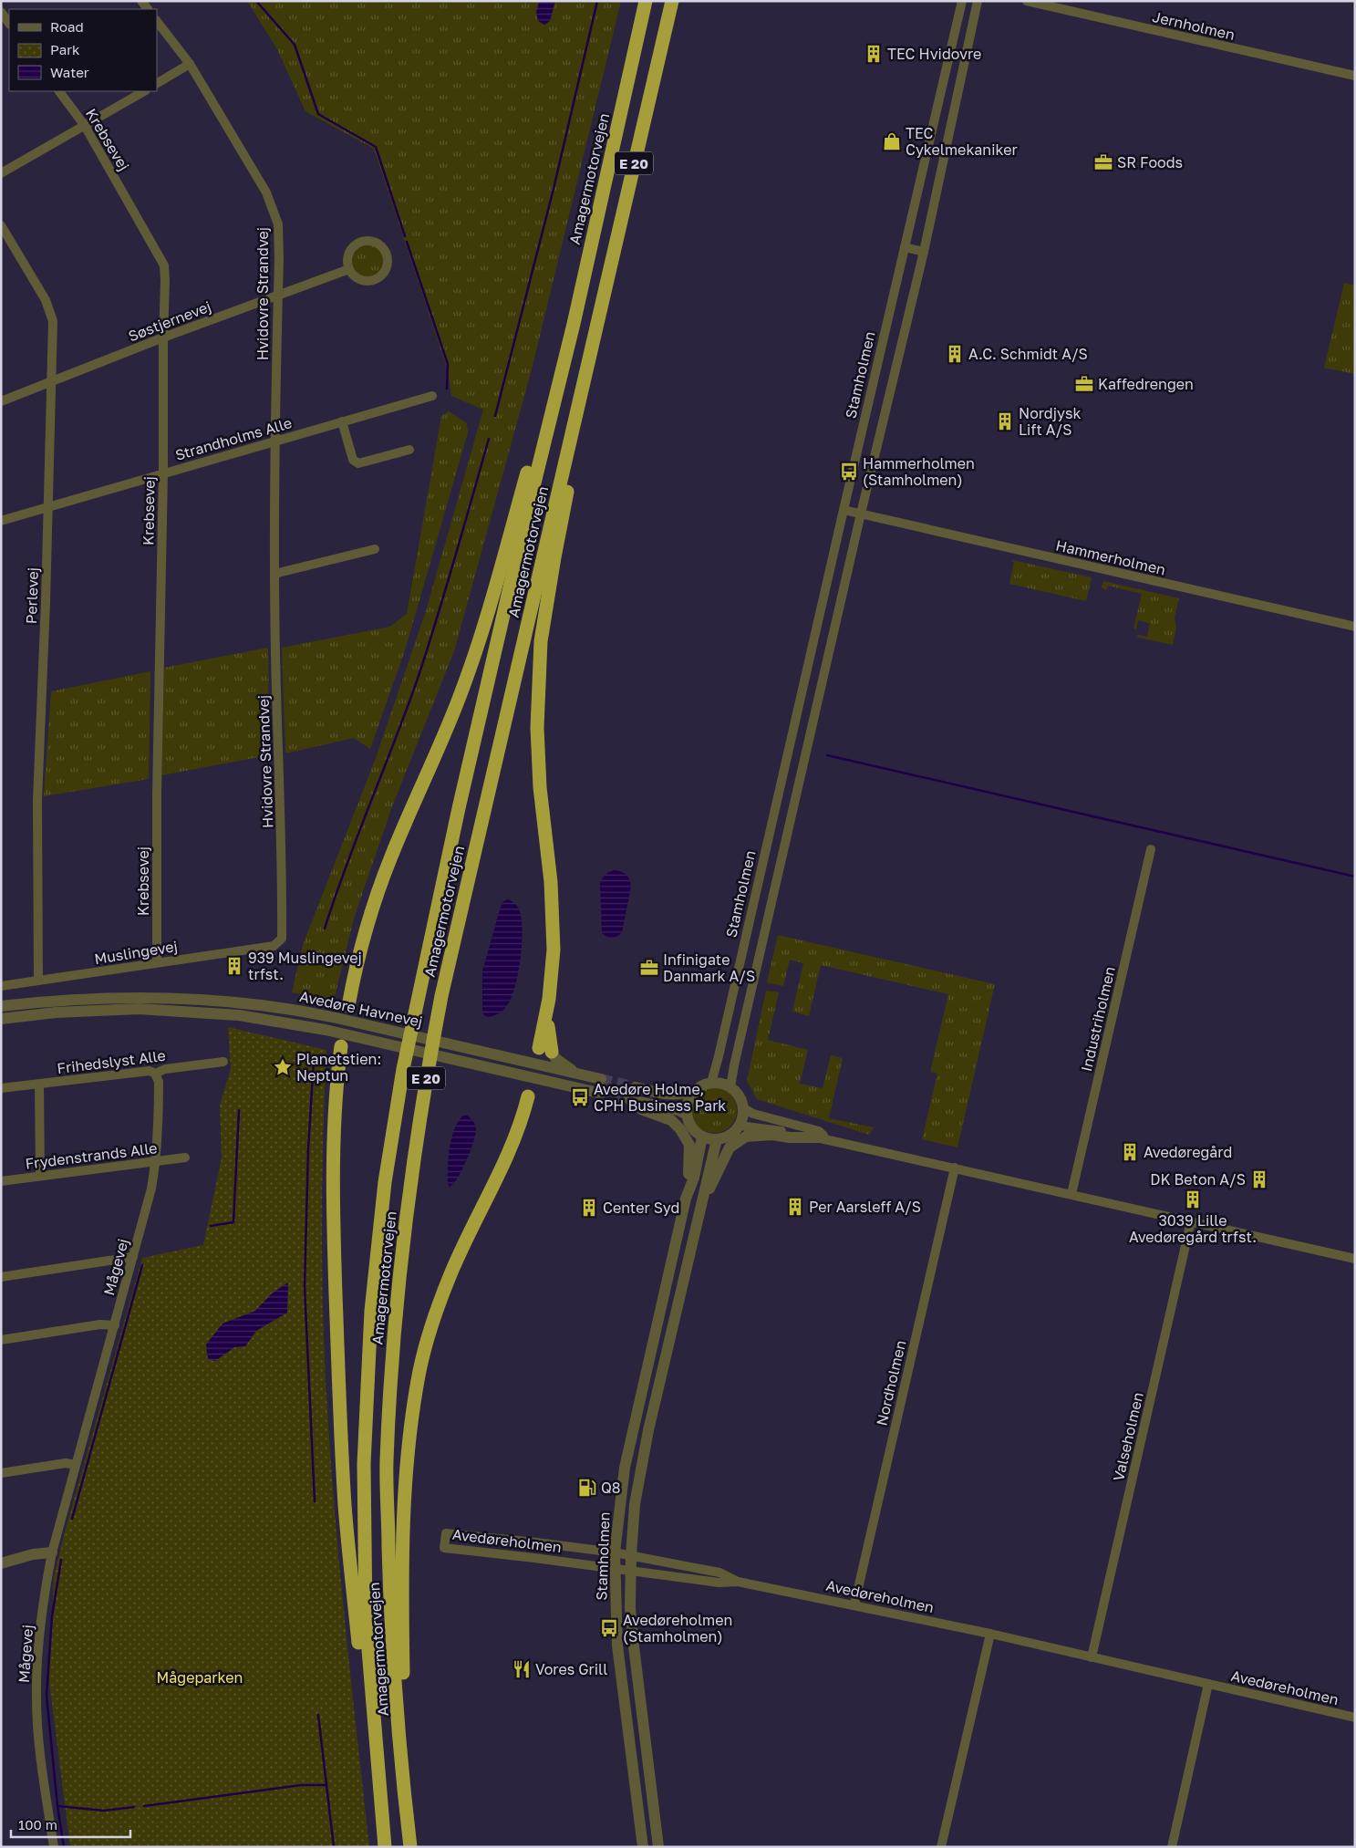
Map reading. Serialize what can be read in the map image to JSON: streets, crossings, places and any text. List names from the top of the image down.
{
  "streets": {
    "highway": ["E 20", "Amagermotorvejen"],
    "street": [
      "Jernholmen",
      "Krebsevej",
      "Hvidovre Strandvej",
      "Søstjernevej",
      "Stamholmen",
      "Strandholms Alle",
      "Hammerholmen",
      "Perlevej",
      "Muslingevej",
      "Avedøre Havnevej",
      "Industriholmen",
      "Frihedslyst Alle",
      "Frydenstrands Alle",
      "Mågevej",
      "Nordholmen",
      "Valseholmen",
      "Avedøreholmen"
    ]
  },
  "crossings": [
    ["Krebsevej", "Søstjernevej"],
    ["Krebsevej", "Strandholms Alle"],
    ["Krebsevej", "Muslingevej"],
    ["Hvidovre Strandvej", "Søstjernevej"],
    ["Hvidovre Strandvej", "Strandholms Alle"],
    ["Hvidovre Strandvej", "Muslingevej"],
    ["Søstjernevej", "Perlevej"],
    ["Stamholmen", "Avedøreholmen"],
    ["Strandholms Alle", "Perlevej"],
    ["Perlevej", "Muslingevej"],
    ["Frihedslyst Alle", "Mågevej"],
    ["Frydenstrands Alle", "Mågevej"],
    ["Nordholmen", "Avedøreholmen"],
    ["Valseholmen", "Avedøreholmen"]
  ],
  "parks": ["Mågeparken"],
  "places": {
    "building": [
      "TEC Hvidovre",
      "A.C. Schmidt A/S",
      "Nordjysk Lift A/S",
      "939 Muslingevej trfst.",
      "Avedøregård",
      "DK Beton A/S",
      "3039 Lille Avedøregård trfst.",
      "Per Aarsleff A/S",
      "Center Syd"
    ],
    "shop": ["TEC Cykelmekaniker"],
    "office": ["SR Foods", "Kaffedrengen", "Infinigate Danmark A/S"],
    "bus stop": ["Hammerholmen (Stamholmen)", "Avedøre Holme, CPH Business Park", "Avedøreholmen (Stamholmen)"],
    "place": ["Planetstien: Neptun"],
    "fuel station": ["Q8"],
    "restaurant": ["Vores Grill"]
  },
  "legend": ["Road", "Park", "Water"],
  "scale_bar": "100 m"
}
